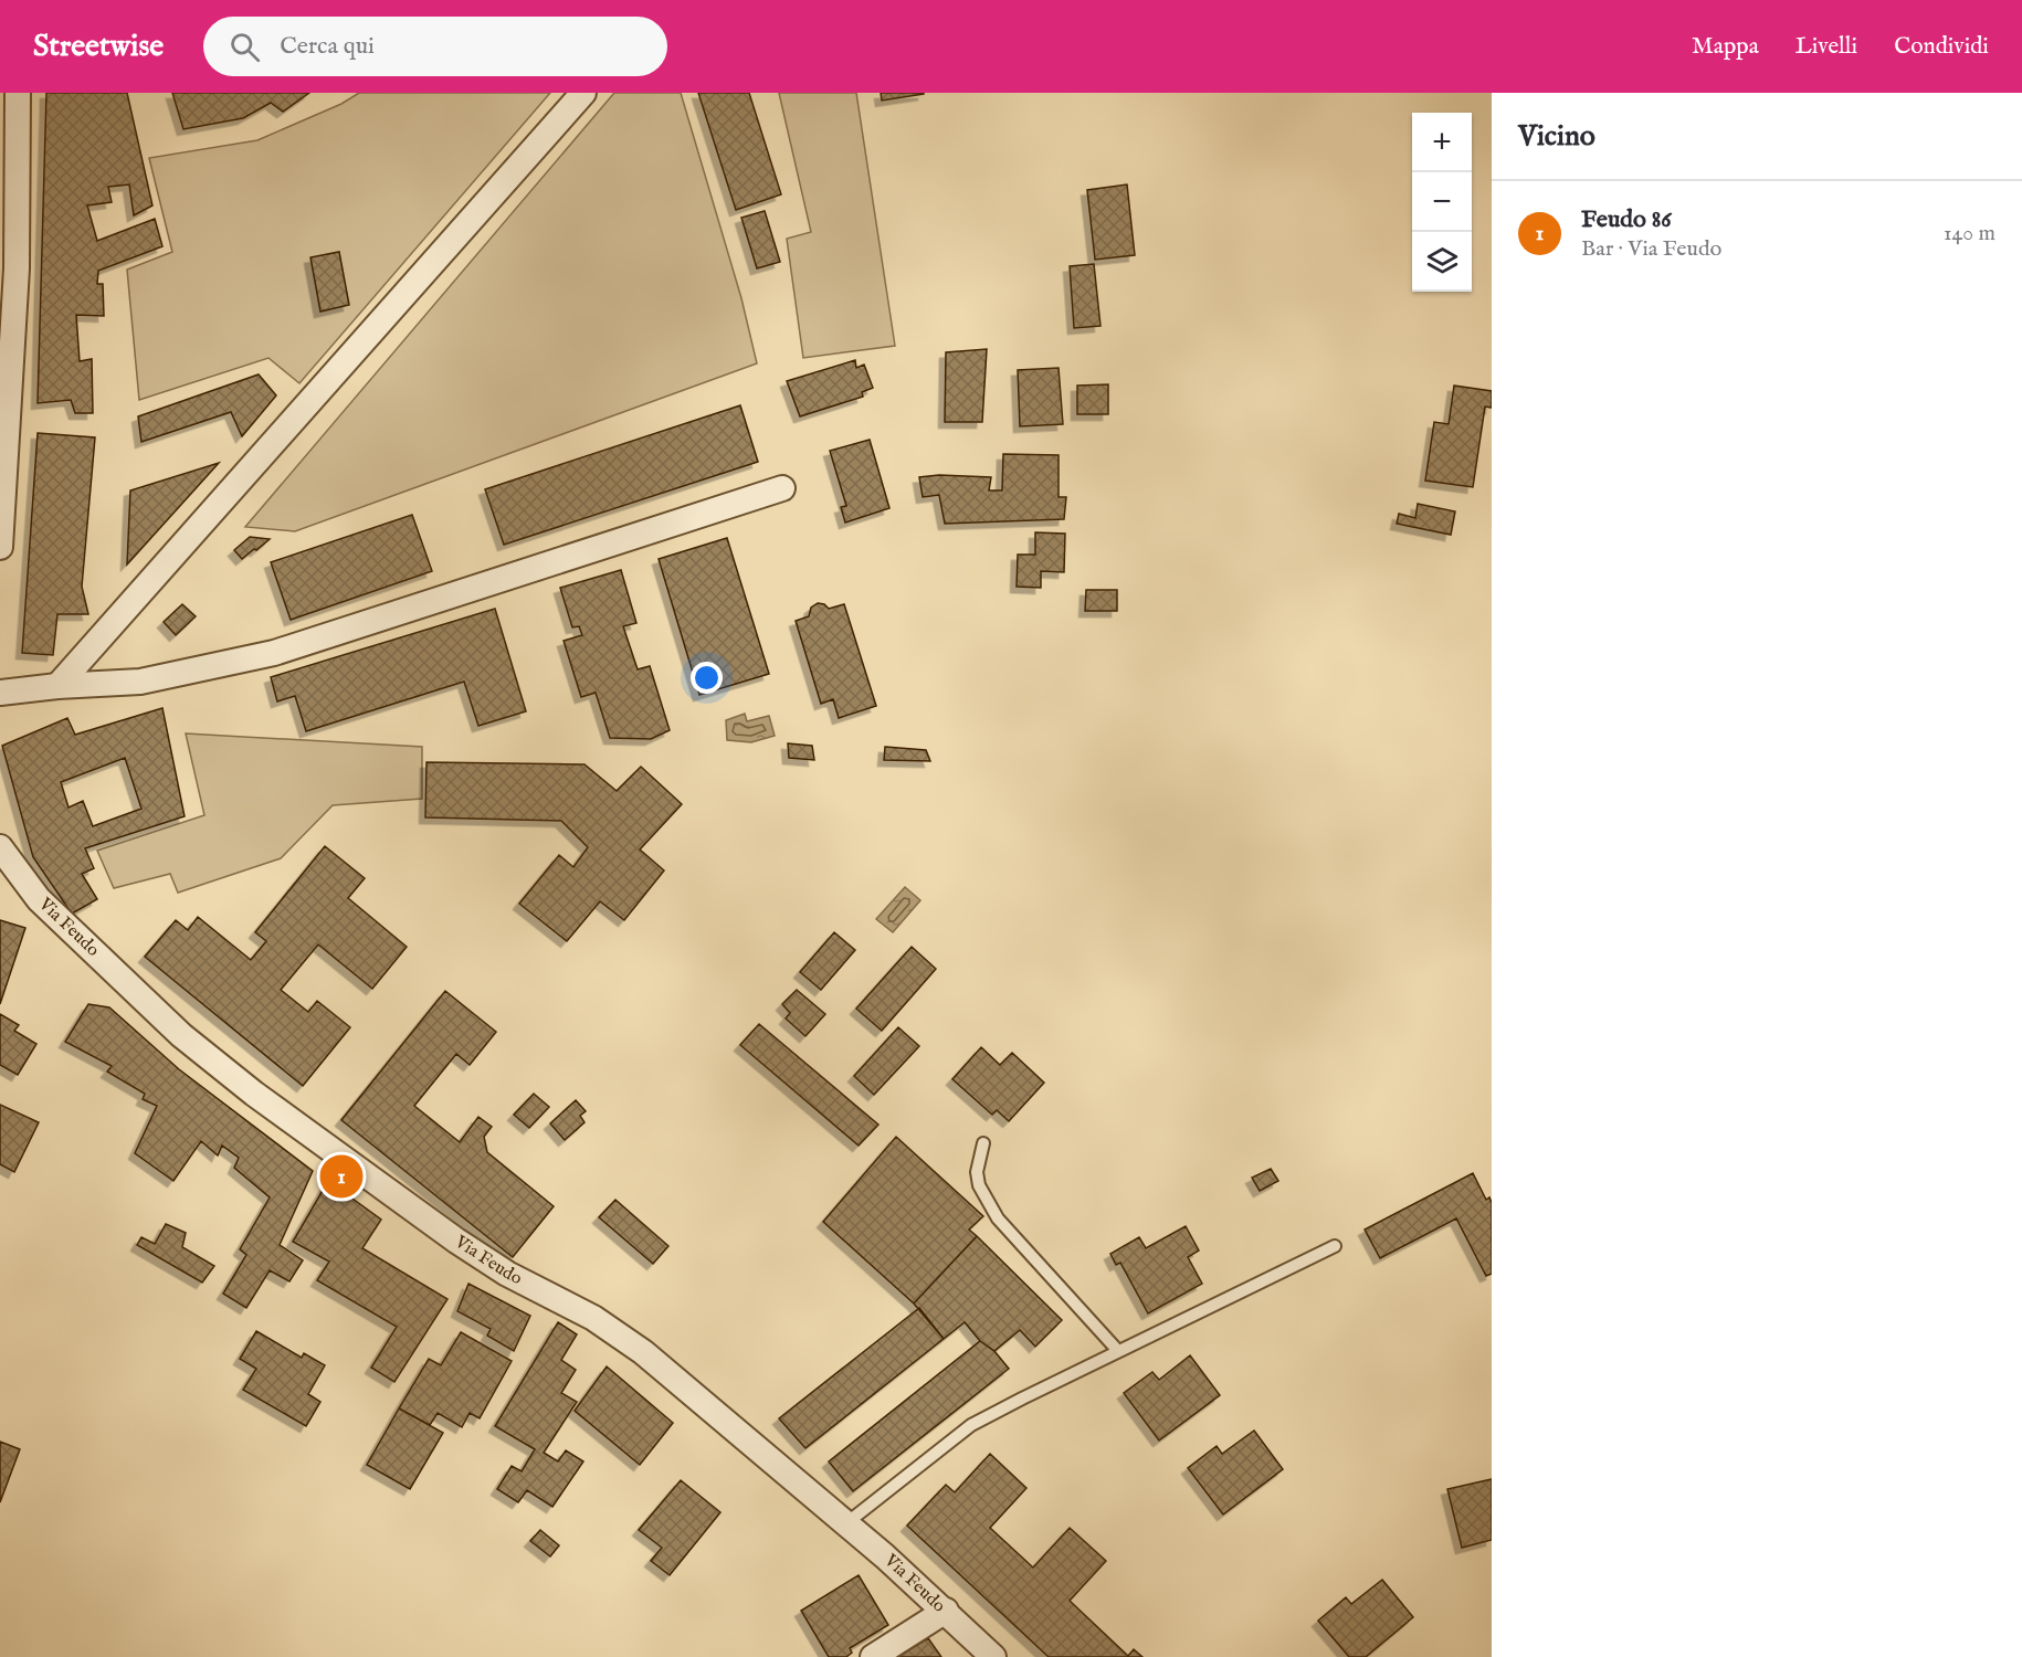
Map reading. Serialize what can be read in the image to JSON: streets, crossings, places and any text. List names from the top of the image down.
{
  "streets": {
    "street": ["Via Feudo"]
  },
  "page": {
    "header": "Streetwise",
    "search": "Cerca qui",
    "nav": ["Mappa", "Livelli", "Condividi"],
    "heading": "Vicino",
    "map_buttons": ["+", "−"],
    "list": [
      {
        "mark": "1",
        "name": "Feudo 86",
        "note": "Bar · Via Feudo",
        "value": "140 m"
      }
    ],
    "pins": "1"
  }
}
